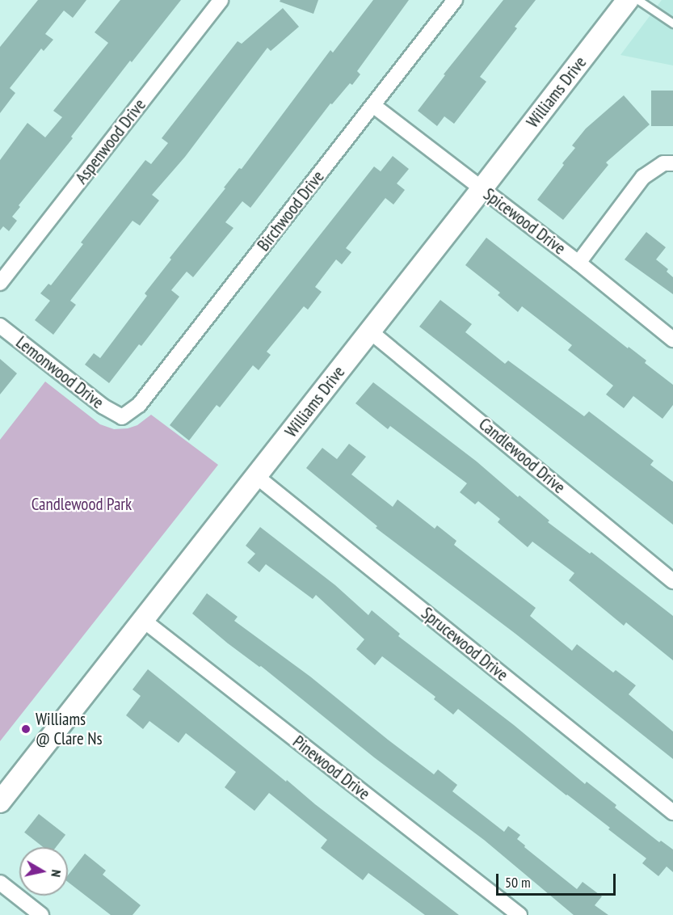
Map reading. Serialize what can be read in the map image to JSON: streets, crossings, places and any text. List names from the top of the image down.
{
  "streets": {
    "street": [
      "Williams Drive",
      "Aspenwood Drive",
      "Birchwood Drive",
      "Spicewood Drive",
      "Lemonwood Drive",
      "Candlewood Drive",
      "Sprucewood Drive",
      "Pinewood Drive"
    ]
  },
  "crossings": [
    ["Williams Drive", "Spicewood Drive"],
    ["Williams Drive", "Candlewood Drive"],
    ["Williams Drive", "Sprucewood Drive"],
    ["Williams Drive", "Pinewood Drive"],
    ["Birchwood Drive", "Spicewood Drive"],
    ["Birchwood Drive", "Lemonwood Drive"]
  ],
  "parks": ["Candlewood Park"],
  "places": ["Williams @ Clare Ns"],
  "scale_bar": "50 m",
  "north": "right"
}
